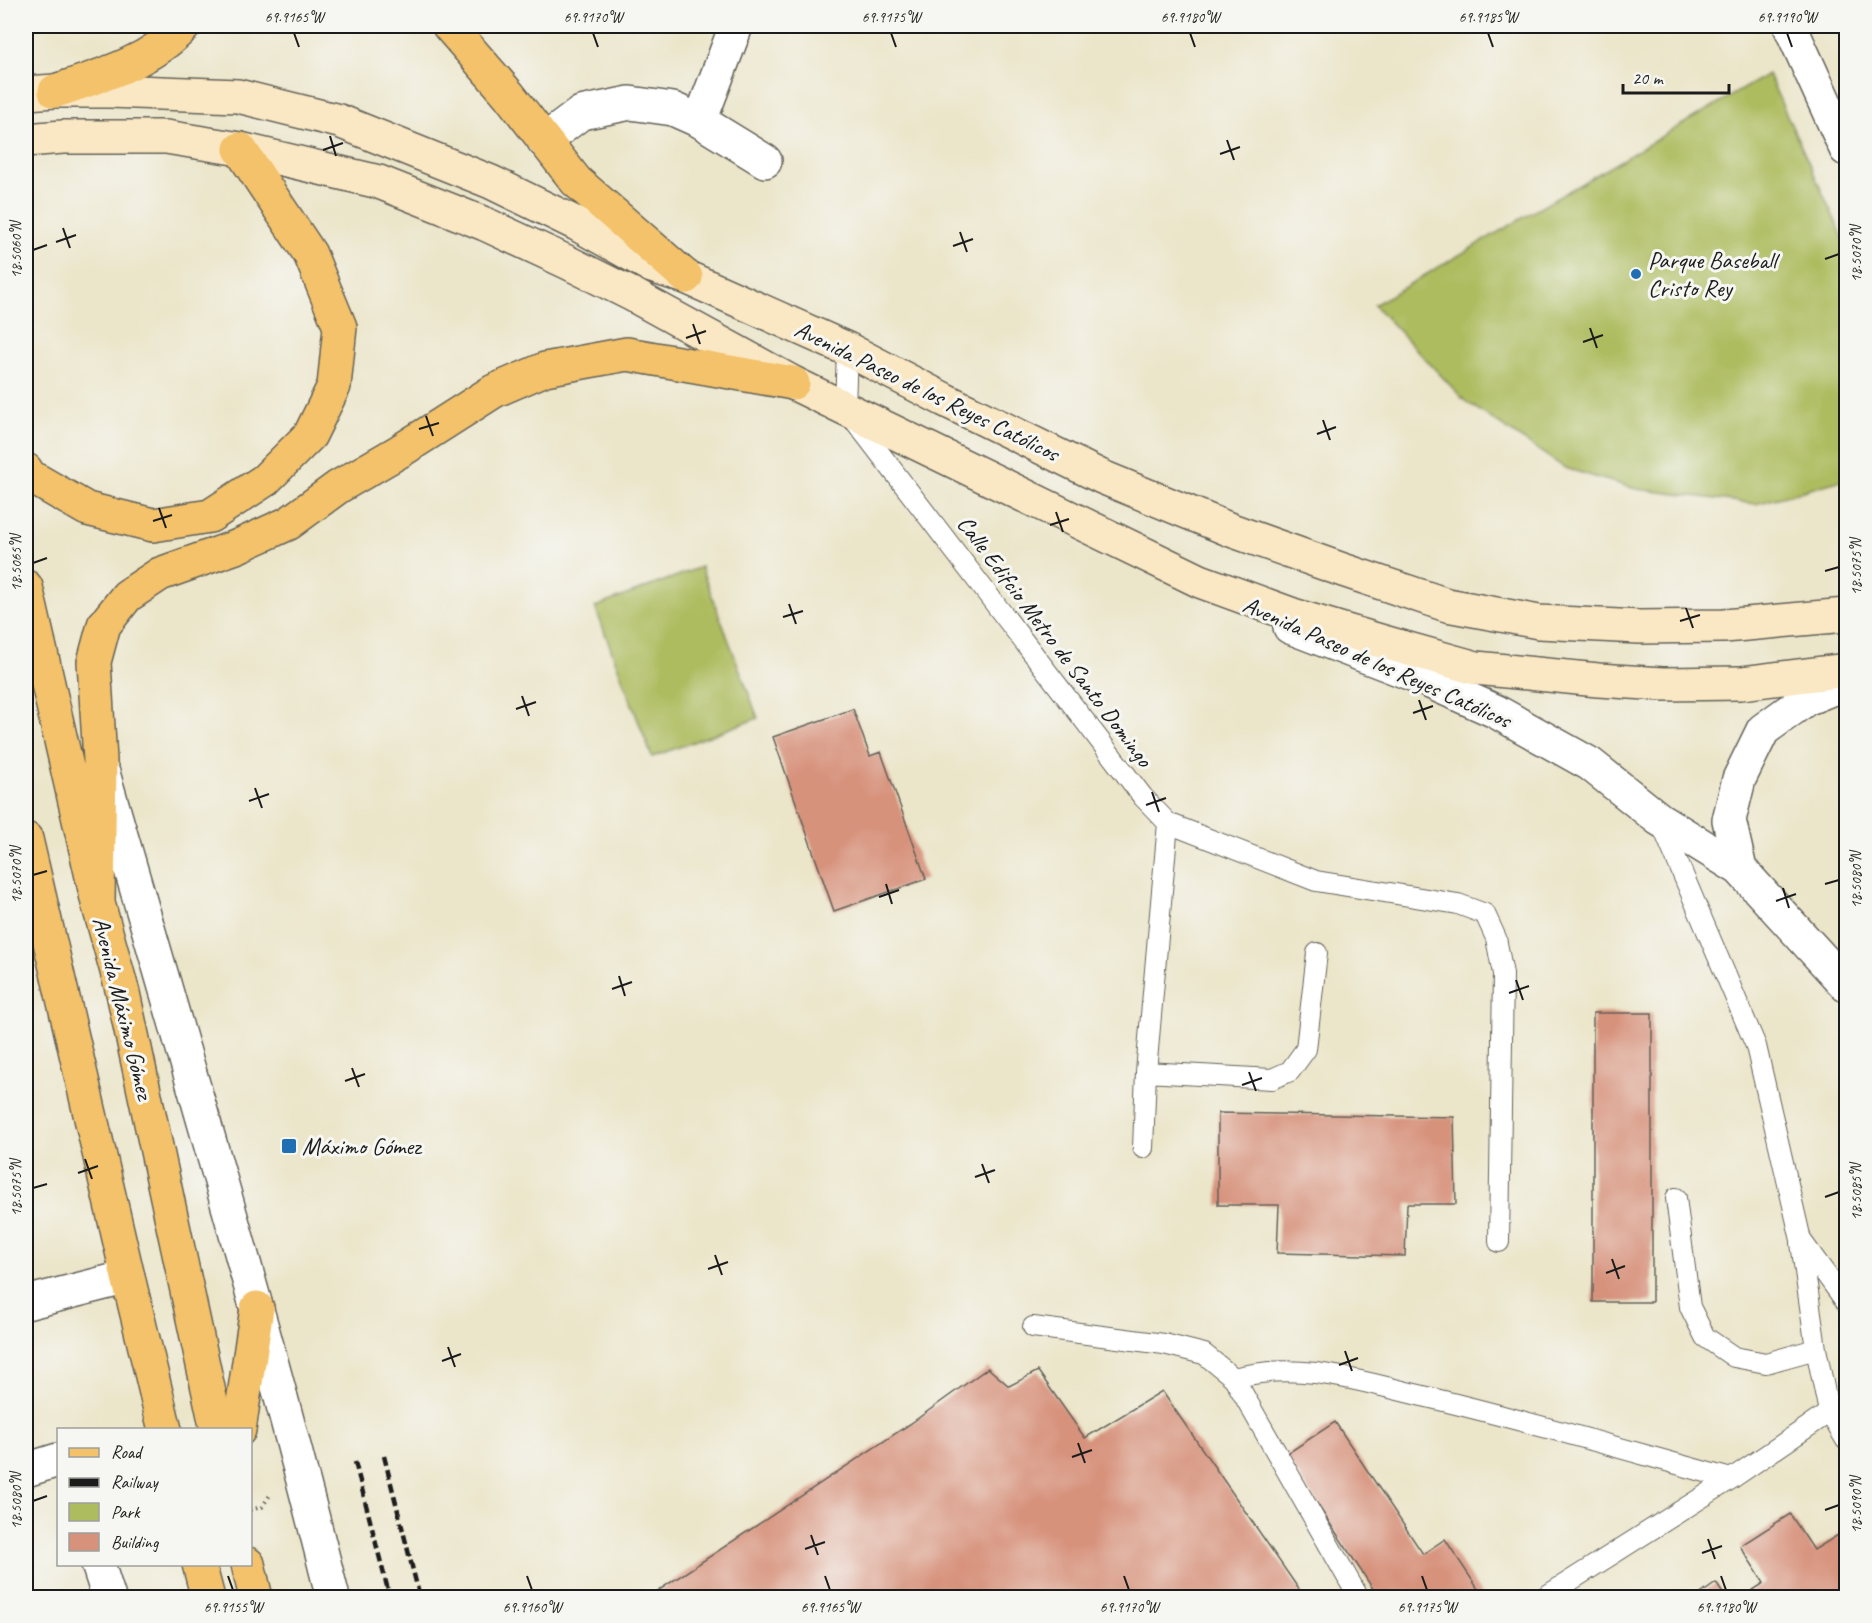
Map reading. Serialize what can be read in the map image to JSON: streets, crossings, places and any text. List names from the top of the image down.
{
  "streets": {
    "main road": ["Avenida Paseo de los Reyes Católicos", "Avenida Máximo Gómez"],
    "lane": ["Calle Edifcio Metro de Santo Domingo"]
  },
  "crossings": [
    ["Avenida Paseo de los Reyes Católicos", "Calle Edifcio Metro de Santo Domingo"]
  ],
  "places": {
    "other": ["Parque Baseball Cristo Rey"],
    "transit": ["Máximo Gómez"]
  },
  "legend": [
    "Road",
    "Railway",
    "Park",
    "Building"
  ],
  "scale_bar": "20 m",
  "coordinates": [
    "69.9165°W",
    "69.9170°W",
    "69.9175°W",
    "69.9180°W",
    "69.9185°W",
    "69.9190°W",
    "18.5060°N",
    "18.5070°N",
    "18.5065°N",
    "18.5075°N",
    "18.5080°N",
    "18.5085°N",
    "18.5090°N",
    "69.9155°W",
    "69.9160°W"
  ]
}
